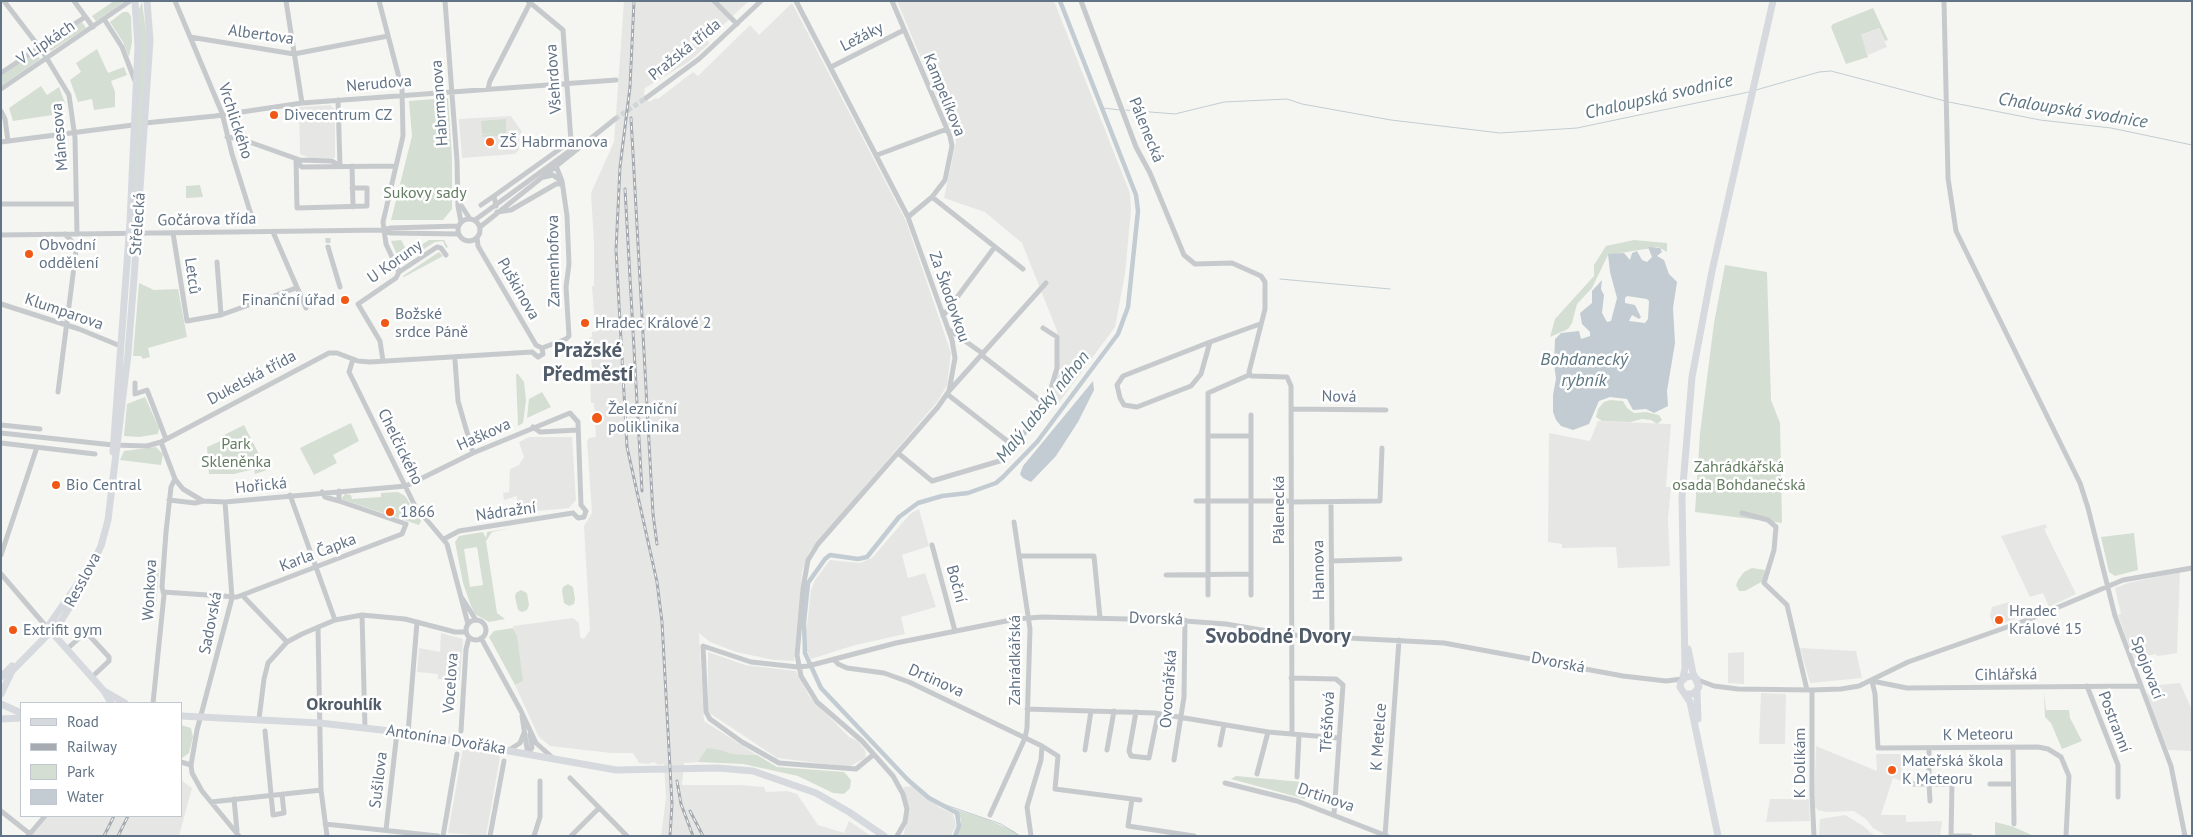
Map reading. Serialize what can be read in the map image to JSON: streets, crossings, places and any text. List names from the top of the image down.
{
  "streets": {
    "main road": [
      "Střelecká",
      "Resslova",
      "Dvorská",
      "Antonína Dvořáka"
    ],
    "street": [
      "Albertova",
      "Ležáky",
      "V Lipkách",
      "Pražská třída",
      "Všehrdova",
      "Nerudova",
      "Kampelíkova",
      "Habrmanova",
      "Vrchlického",
      "Pálenecká",
      "Mánesova",
      "Gočárova třída",
      "Zamenhofova",
      "U Koruny",
      "Letců",
      "Puškinova",
      "Za Škodovkou",
      "Klumparova",
      "Dukelská třída",
      "Nová",
      "Haškova",
      "Chelčického",
      "Hořická",
      "Nádražní",
      "Karla Čapka",
      "Hannova",
      "Boční",
      "Wonkova",
      "Sadovská",
      "Zahrádkářská",
      "Spojovací",
      "Cihlářská",
      "Drtinova",
      "Vocelova",
      "Ovocnářská",
      "Třešňová",
      "Postranní",
      "K Meteoru",
      "K Metelce",
      "K Dolíkám",
      "Sušilova"
    ]
  },
  "crossings": [
    ["Albertova", "Vrchlického"],
    ["Ležáky", "Kampelíkova"],
    ["Ležáky", "Za Škodovkou"],
    ["V Lipkách", "Mánesova"],
    ["V Lipkách", "Střelecká"],
    ["Všehrdova", "Nerudova"],
    ["Nerudova", "Habrmanova"],
    ["Nerudova", "Vrchlického"],
    ["Nerudova", "Střelecká"],
    ["Kampelíkova", "Za Škodovkou"],
    ["Habrmanova", "Gočárova třída"],
    ["Habrmanova", "Puškinova"],
    ["Pálenecká", "Nová"],
    ["Pálenecká", "Dvorská"],
    ["Pálenecká", "Třešňová"],
    ["Mánesova", "Gočárova třída"],
    ["Gočárova třída", "Střelecká"],
    ["Gočárova třída", "Letců"],
    ["Gočárova třída", "Puškinova"],
    ["Střelecká", "Dukelská třída"],
    ["Střelecká", "Resslova"],
    ["Zamenhofova", "Puškinova"],
    ["U Koruny", "Dukelská třída"],
    ["Puškinova", "Dukelská třída"],
    ["Za Škodovkou", "Dvorská"],
    ["Dukelská třída", "Chelčického"],
    ["Dukelská třída", "Resslova"],
    ["Haškova", "Chelčického"],
    ["Haškova", "Hořická"],
    ["Chelčického", "Hořická"],
    ["Chelčického", "Nádražní"],
    ["Hořická", "Wonkova"],
    ["Hořická", "Sadovská"],
    ["Karla Čapka", "Wonkova"],
    ["Karla Čapka", "Sadovská"],
    ["Hannova", "Dvorská"],
    ["Boční", "Dvorská"],
    ["Dvorská", "Zahrádkářská"],
    ["Dvorská", "Spojovací"],
    ["Dvorská", "Cihlářská"],
    ["Dvorská", "Drtinova"],
    ["Dvorská", "Ovocnářská"],
    ["Dvorská", "K Meteoru"],
    ["Dvorská", "K Metelce"],
    ["Dvorská", "K Dolíkám"],
    ["Sadovská", "Antonína Dvořáka"],
    ["Zahrádkářská", "Drtinova"],
    ["Spojovací", "Cihlářská"],
    ["Cihlářská", "Postranní"],
    ["Cihlářská", "K Meteoru"],
    ["Drtinova", "Třešňová"],
    ["Drtinova", "K Metelce"],
    ["Antonína Dvořáka", "Sušilova"]
  ],
  "districts": ["Pražské Předměstí", "Svobodné Dvory", "Okrouhlík"],
  "water": ["Chaloupská svodnice", "Bohdanecký rybník", "Malý labský náhon"],
  "parks": ["Sukovy sady", "Park Skleněnka", "Zahrádkářská osada Bohdanečská"],
  "places": [
    "Divecentrum CZ",
    "ZŠ Habrmanova",
    "Obvodní oddělení",
    "Finanční úřad",
    "Božské srdce Páně",
    "Hradec Králové 2",
    "Železniční poliklinika",
    "Bio Central",
    "1866",
    "Hradec Králové 15",
    "Extrifit gym",
    "Mateřská škola K Meteoru"
  ],
  "legend": [
    "Road",
    "Railway",
    "Park",
    "Water"
  ]
}
